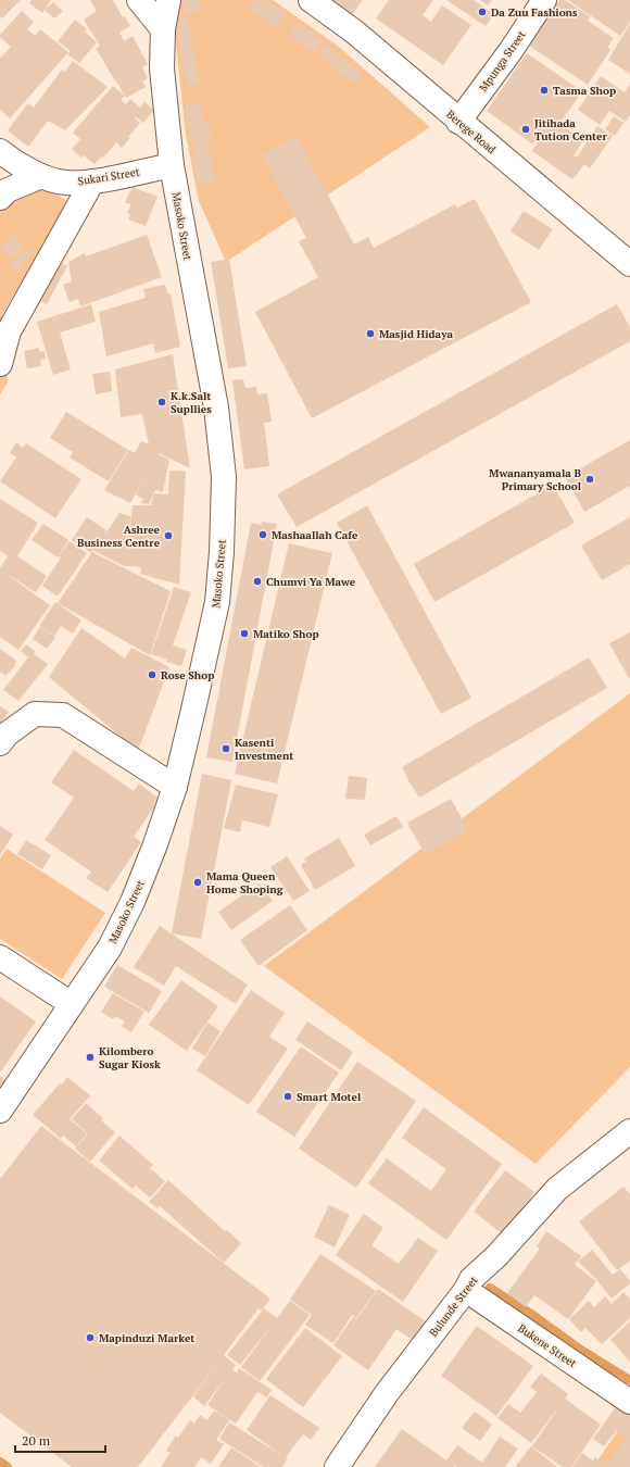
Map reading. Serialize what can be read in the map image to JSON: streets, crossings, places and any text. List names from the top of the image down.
{
  "streets": {
    "street": [
      "Mpunga Street",
      "Berege Road",
      "Sukari Street",
      "Masoko Street",
      "Bulunde Street",
      "Bukene Street"
    ]
  },
  "crossings": [
    ["Mpunga Street", "Berege Road"],
    ["Sukari Street", "Masoko Street"],
    ["Bulunde Street", "Bukene Street"]
  ],
  "places": [
    "Da Zuu Fashions",
    "Tasma Shop",
    "Jitihada Tution Center",
    "Masjid Hidaya",
    "K.k.Salt Supllies",
    "Mwananyamala B Primary School",
    "Mashaallah Cafe",
    "Ashree Business Centre",
    "Chumvi Ya Mawe",
    "Matiko Shop",
    "Rose Shop",
    "Kasenti Investment",
    "Mama Queen Home Shoping",
    "Kilombero Sugar Kiosk",
    "Smart Motel",
    "Mapinduzi Market"
  ],
  "scale_bar": "20 m"
}
